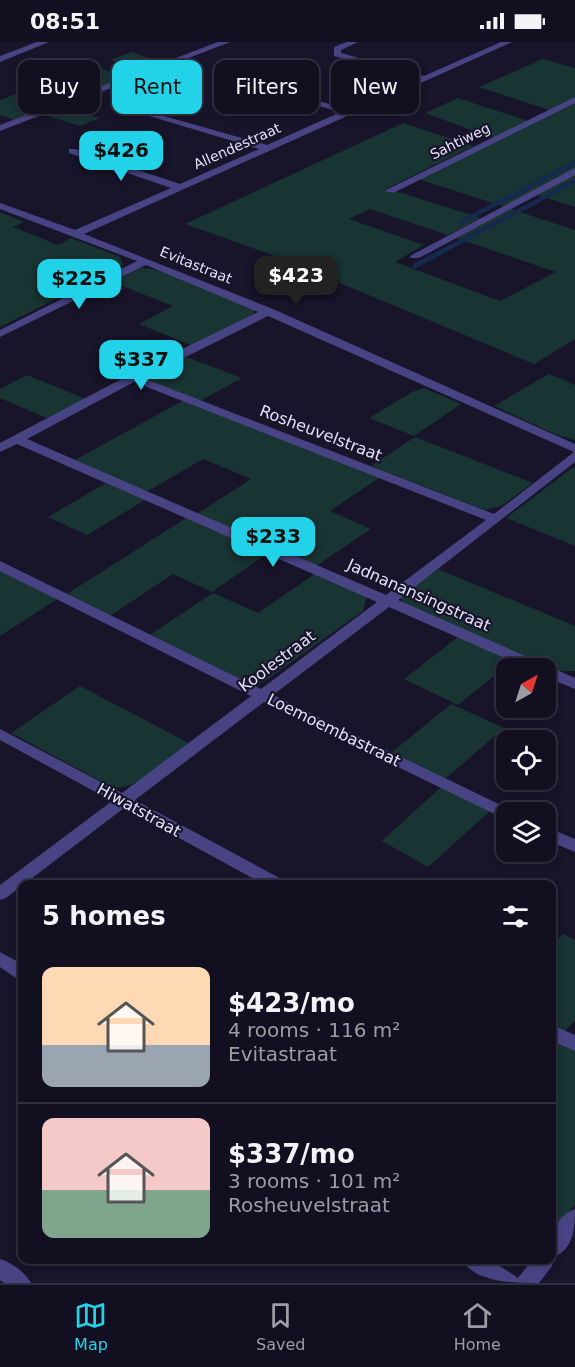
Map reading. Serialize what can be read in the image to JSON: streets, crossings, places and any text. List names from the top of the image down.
{
  "streets": {
    "street": [
      "Sahtiweg",
      "Allendestraat",
      "Evitastraat",
      "Rosheuvelstraat",
      "Jadnanansingstraat",
      "Koolestraat",
      "Loemoembastraat",
      "Hiwatstraat"
    ]
  },
  "crossings": [
    ["Allendestraat", "Evitastraat"],
    ["Rosheuvelstraat", "Koolestraat"],
    ["Jadnanansingstraat", "Koolestraat"],
    ["Koolestraat", "Loemoembastraat"],
    ["Koolestraat", "Hiwatstraat"]
  ],
  "north": "top right",
  "page": {
    "status": "08:51",
    "chip": [
      "Buy",
      "Rent",
      "Filters",
      "New"
    ],
    "price": [
      "$426",
      "$423",
      "$225",
      "$337",
      "$233"
    ],
    "heading": "5 homes",
    "list": [
      {
        "name": "$423/mo",
        "note": "4 rooms · 116 m² · Evitastraat"
      },
      {
        "name": "$337/mo",
        "note": "3 rooms · 101 m² · Rosheuvelstraat"
      }
    ],
    "tabs": ["Map", "Saved", "Home"]
  }
}
